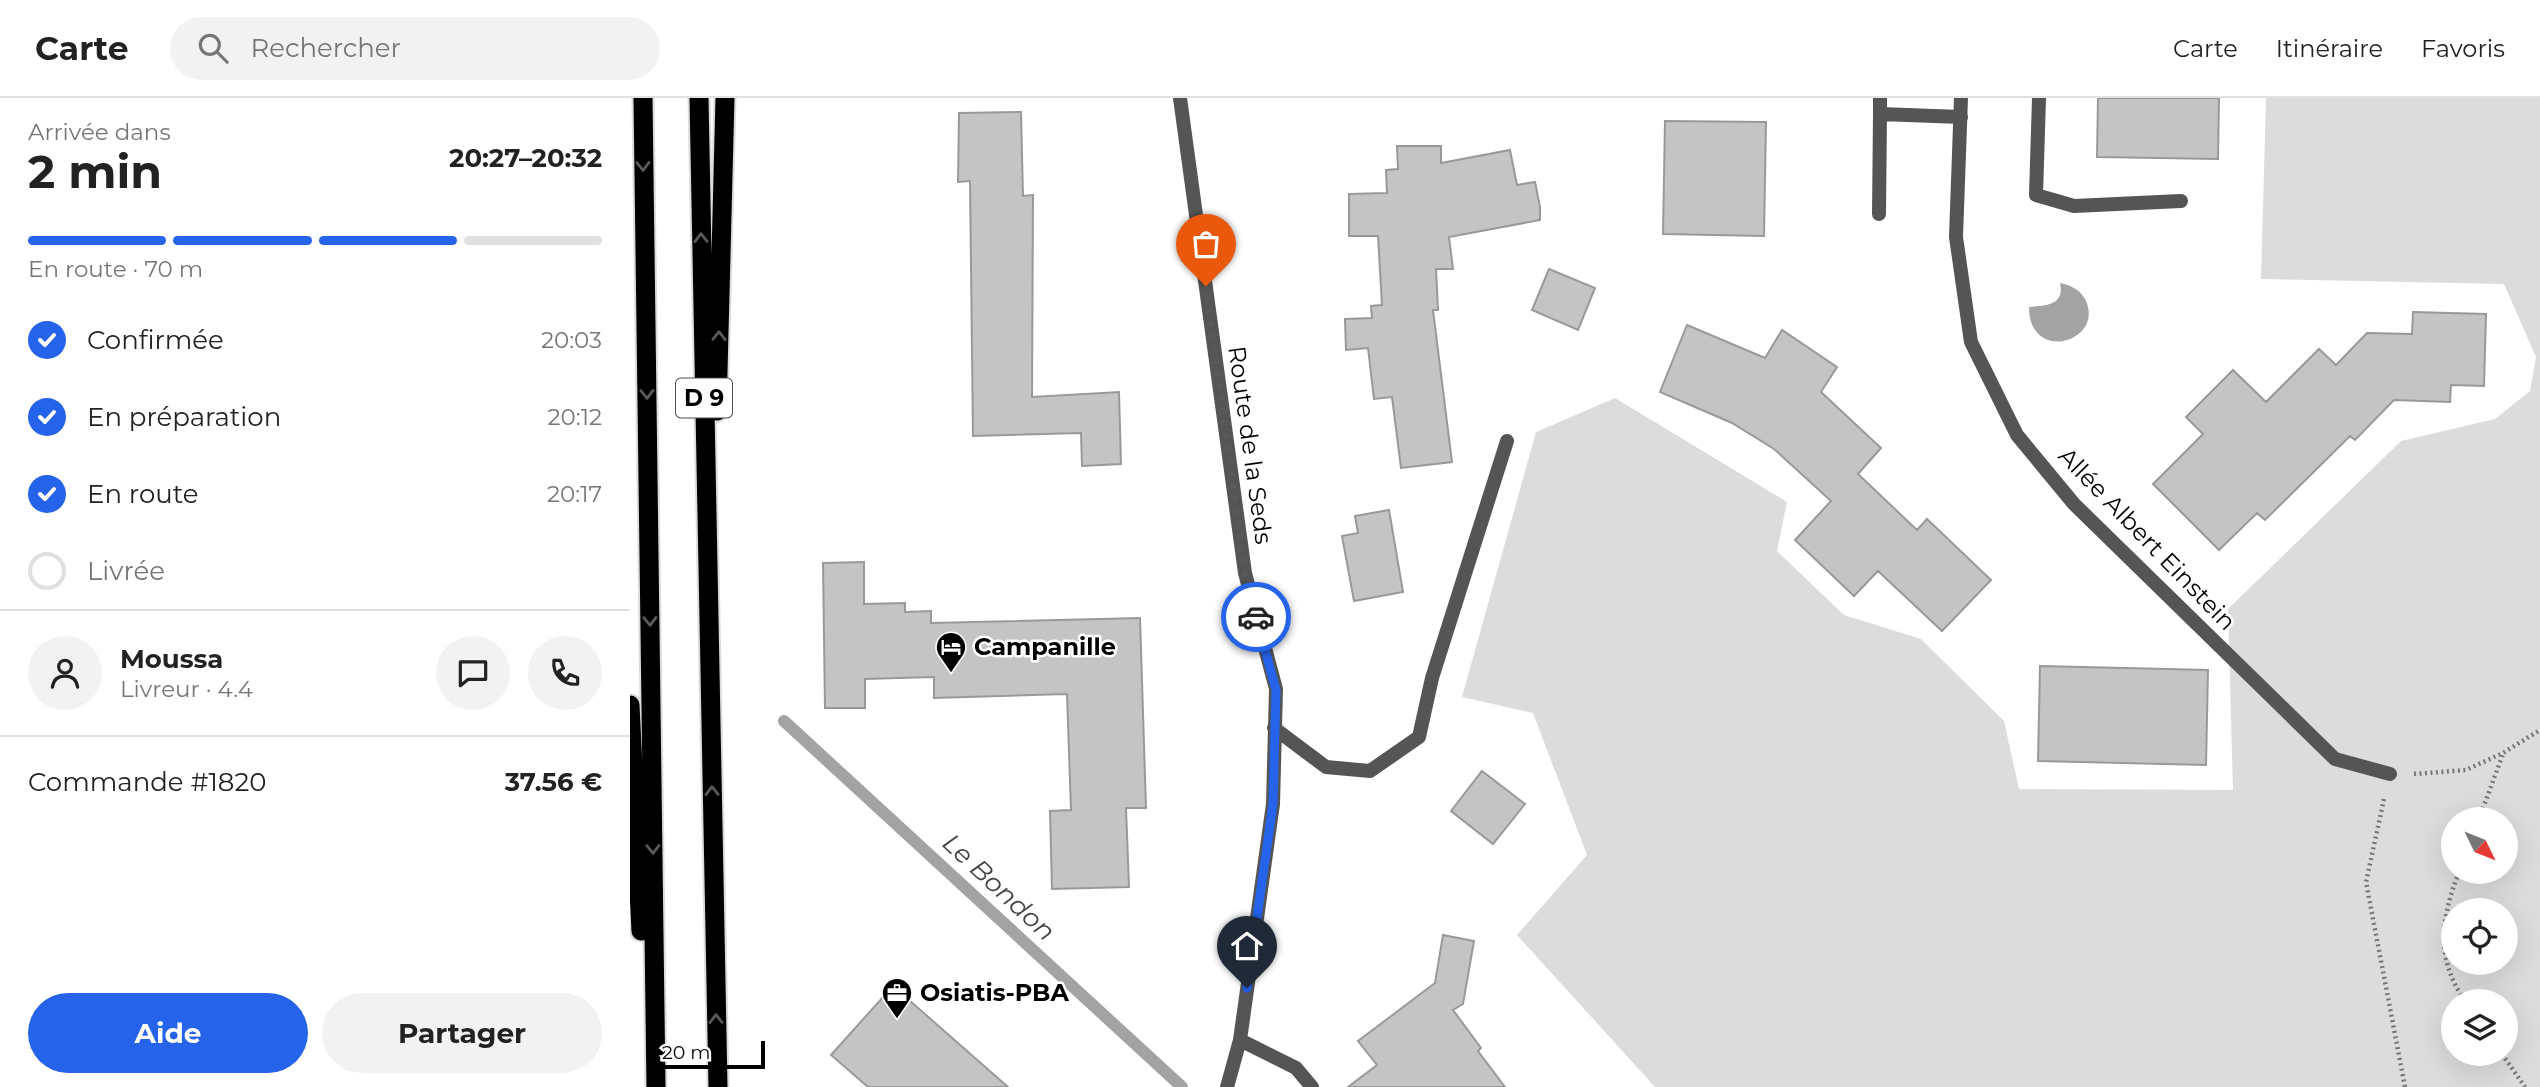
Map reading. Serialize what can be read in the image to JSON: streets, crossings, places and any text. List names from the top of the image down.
{
  "streets": {
    "highway": ["D 9"],
    "street": ["Route de la Seds", "Allée Albert Einstein"]
  },
  "water": ["Le Bondon"],
  "places": {
    "hotel": ["Campanille"],
    "office": ["Osiatis-PBA"]
  },
  "scale_bar": "20 m",
  "north": "bottom right",
  "page": {
    "header": "Carte",
    "search": "Rechercher",
    "nav": ["Carte", "Itinéraire", "Favoris"],
    "heading": ["2 min", "Arrivée dans", "20:27–20:32"],
    "panel": [
      "Moussa",
      "Livreur · 4.4",
      "Commande #1820",
      "37.56 €"
    ],
    "bar": "En route · 70 m",
    "list": [
      ["Confirmée", "20:03"],
      ["En préparation", "20:12"],
      ["En route", "20:17"],
      "Livrée"
    ],
    "buttons": ["Aide", "Partager"],
    "scale": "20 m"
  }
}
